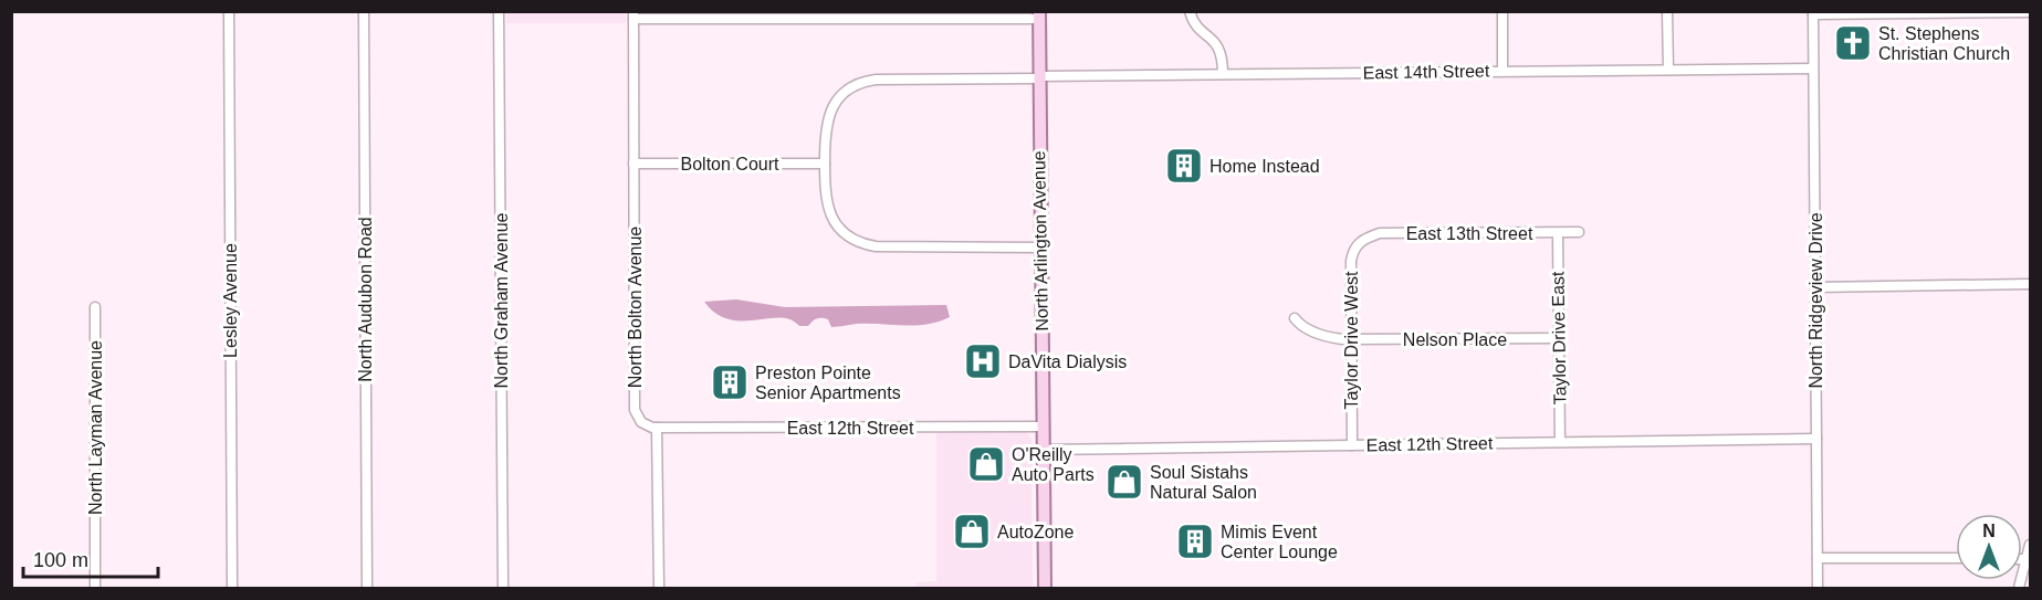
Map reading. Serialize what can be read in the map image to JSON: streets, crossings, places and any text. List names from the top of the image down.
{
  "streets": {
    "main road": ["North Arlington Avenue"],
    "street": [
      "East 14th Street",
      "Bolton Court",
      "East 13th Street",
      "North Audubon Road",
      "Lesley Avenue",
      "North Graham Avenue",
      "North Ridgeview Drive",
      "North Bolton Avenue",
      "Taylor Drive East",
      "Nelson Place",
      "Taylor Drive West",
      "North Layman Avenue",
      "East 12th Street"
    ]
  },
  "crossings": [
    ["East 14th Street", "Bolton Court"],
    ["East 14th Street", "North Arlington Avenue"],
    ["East 14th Street", "North Ridgeview Drive"],
    ["Bolton Court", "North Bolton Avenue"],
    ["East 13th Street", "Taylor Drive East"],
    ["East 13th Street", "Taylor Drive West"],
    ["North Arlington Avenue", "East 12th Street"],
    ["North Ridgeview Drive", "East 12th Street"],
    ["North Bolton Avenue", "East 12th Street"],
    ["Taylor Drive East", "Nelson Place"],
    ["Taylor Drive East", "East 12th Street"],
    ["Nelson Place", "Taylor Drive West"],
    ["Taylor Drive West", "East 12th Street"]
  ],
  "places": {
    "church": ["St. Stephens Christian Church"],
    "building": ["Home Instead", "Preston Pointe Senior Apartments", "Mimis Event Center Lounge"],
    "hospital": ["DaVita Dialysis"],
    "shop": ["O'Reilly Auto Parts", "Soul Sistahs Natural Salon", "AutoZone"]
  },
  "scale_bar": "100 m",
  "north": "top"
}
